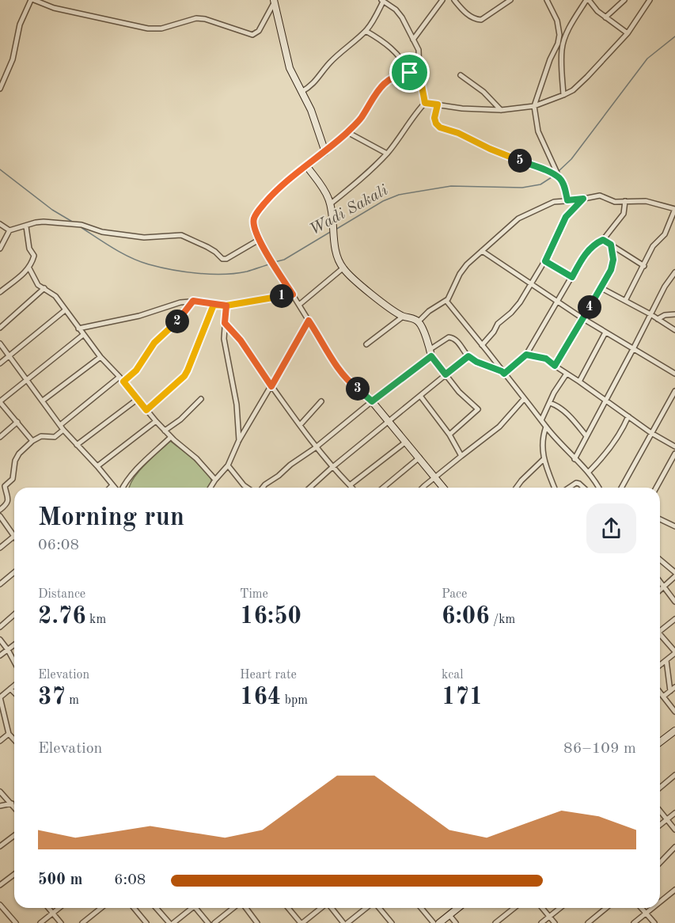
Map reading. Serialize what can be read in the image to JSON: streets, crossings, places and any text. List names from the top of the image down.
{
  "water": ["Wadi Sakali"],
  "page": {
    "pins": [
      "5",
      "1",
      "4",
      "2",
      "3"
    ],
    "heading": ["Morning run", "06:08"],
    "stats": [
      ["Distance", "2.76 km"],
      ["Time", "16:50"],
      ["Pace", "6:06 /km"],
      ["Elevation", "37 m"],
      ["Heart rate", "164 bpm"],
      ["kcal", "171"]
    ],
    "chart": ["Elevation", "86–109 m"],
    "list": [
      {
        "name": "500 m",
        "note": "6:08"
      }
    ]
  }
}
